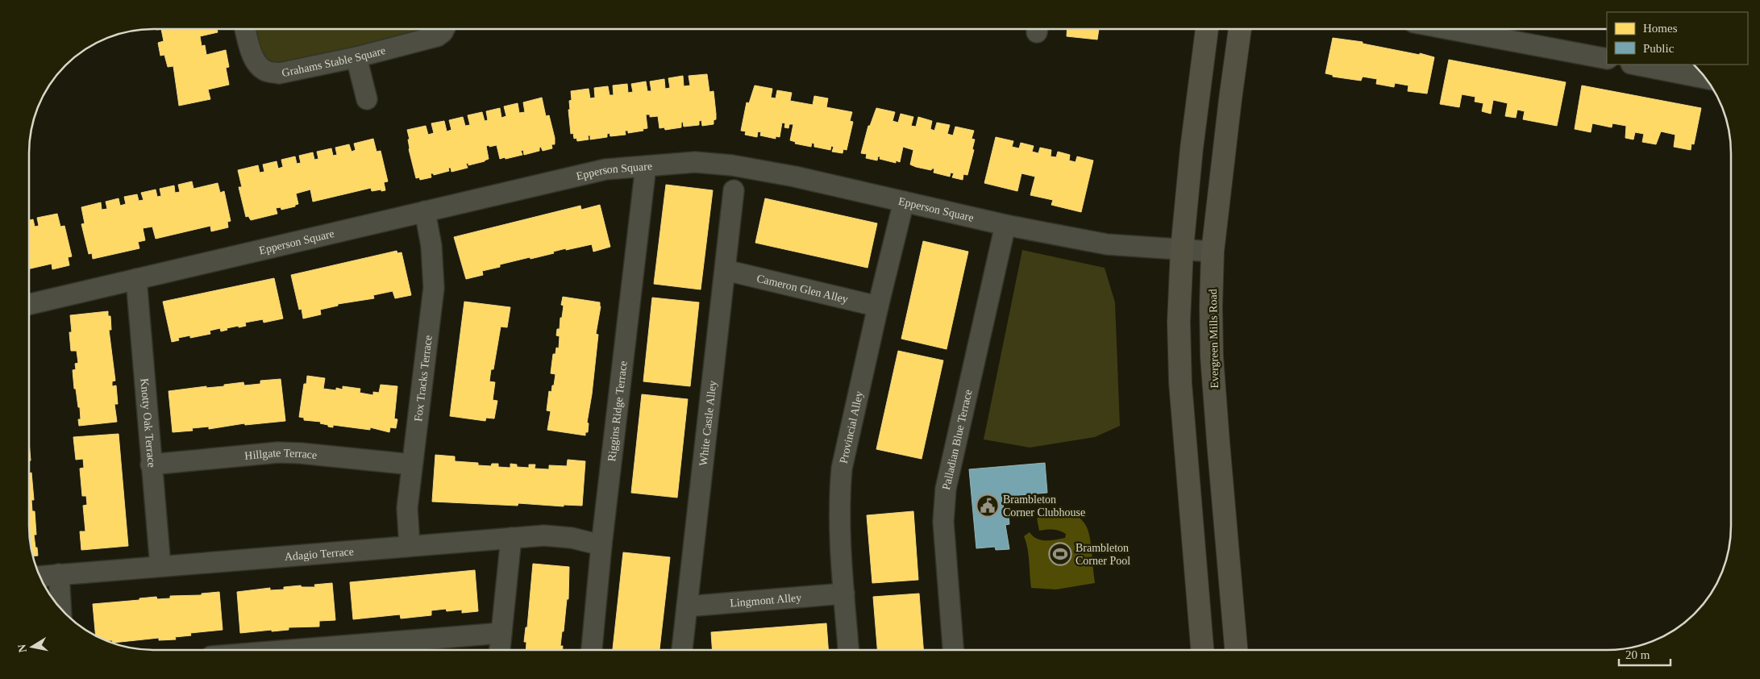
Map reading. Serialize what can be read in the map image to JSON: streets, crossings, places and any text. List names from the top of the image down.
{
  "streets": {
    "main road": ["Evergreen Mills Road"],
    "street": [
      "Grahams Stable Square",
      "Epperson Square",
      "Cameron Glen Alley",
      "Fox Tracks Terrace",
      "Riggins Ridge Terrace",
      "Knotty Oak Terrace",
      "White Castle Alley",
      "Provincial Alley",
      "Palladian Blue Terrace",
      "Hillgate Terrace",
      "Adagio Terrace",
      "Lingmont Alley"
    ]
  },
  "crossings": [
    ["Epperson Square", "Evergreen Mills Road"],
    ["Epperson Square", "Fox Tracks Terrace"],
    ["Epperson Square", "Riggins Ridge Terrace"],
    ["Epperson Square", "Knotty Oak Terrace"],
    ["Epperson Square", "Provincial Alley"],
    ["Epperson Square", "Palladian Blue Terrace"],
    ["Cameron Glen Alley", "White Castle Alley"],
    ["Cameron Glen Alley", "Provincial Alley"],
    ["Fox Tracks Terrace", "Hillgate Terrace"],
    ["Fox Tracks Terrace", "Adagio Terrace"],
    ["Riggins Ridge Terrace", "Adagio Terrace"],
    ["Knotty Oak Terrace", "Hillgate Terrace"],
    ["Knotty Oak Terrace", "Adagio Terrace"],
    ["White Castle Alley", "Lingmont Alley"],
    ["Provincial Alley", "Lingmont Alley"]
  ],
  "places": {
    "public building": ["Brambleton Corner Clubhouse"],
    "sports": ["Brambleton Corner Pool"]
  },
  "legend": ["Homes", "Public"],
  "scale_bar": "20 m",
  "north": "left"
}
